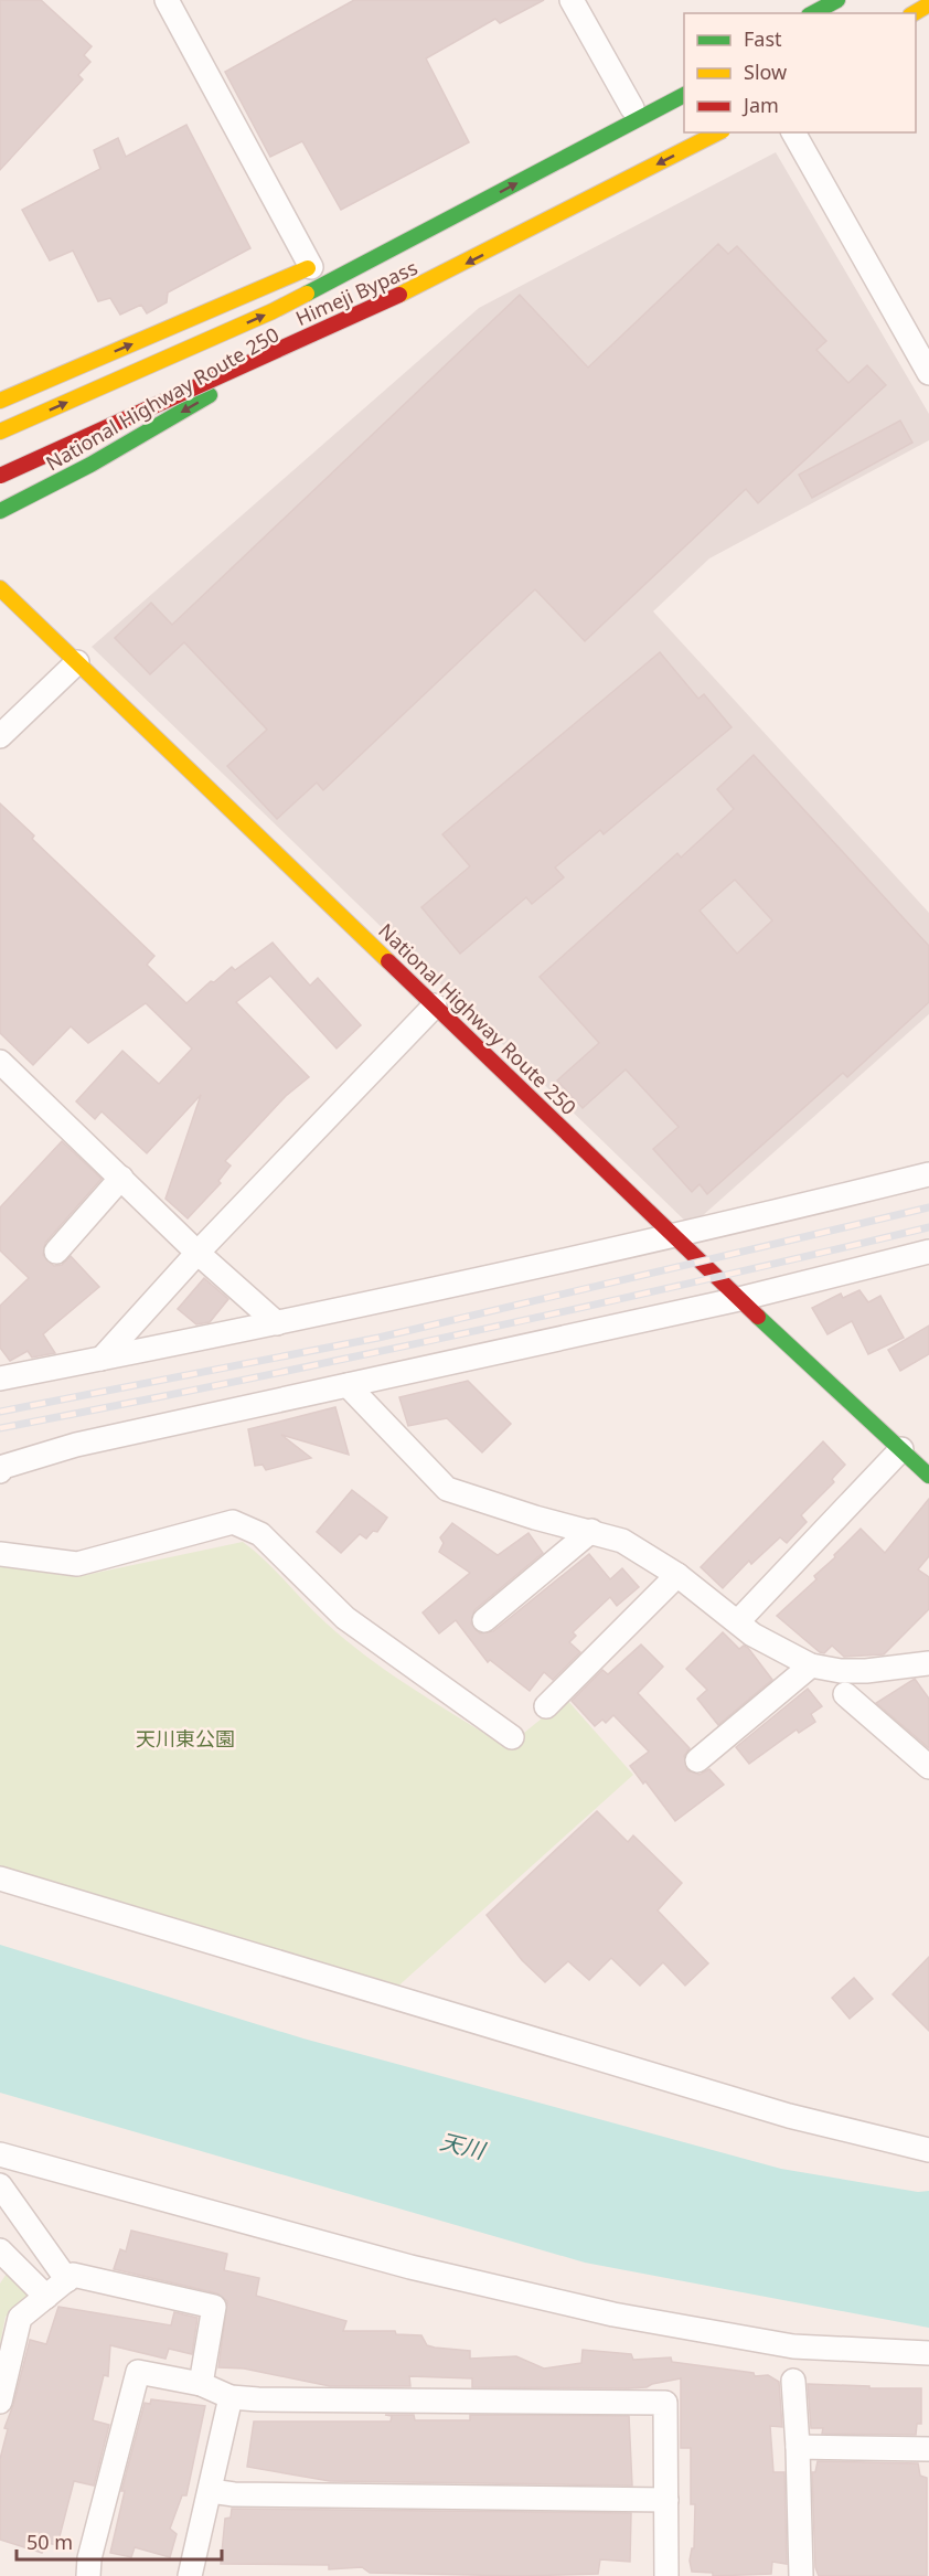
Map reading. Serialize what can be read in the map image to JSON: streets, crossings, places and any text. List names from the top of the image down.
{
  "streets": {
    "highway": ["Himeji Bypass", "National Highway Route 250"]
  },
  "water": ["天川"],
  "parks": ["天川東公園"],
  "legend": ["Fast", "Slow", "Jam"],
  "scale_bar": "50 m"
}
